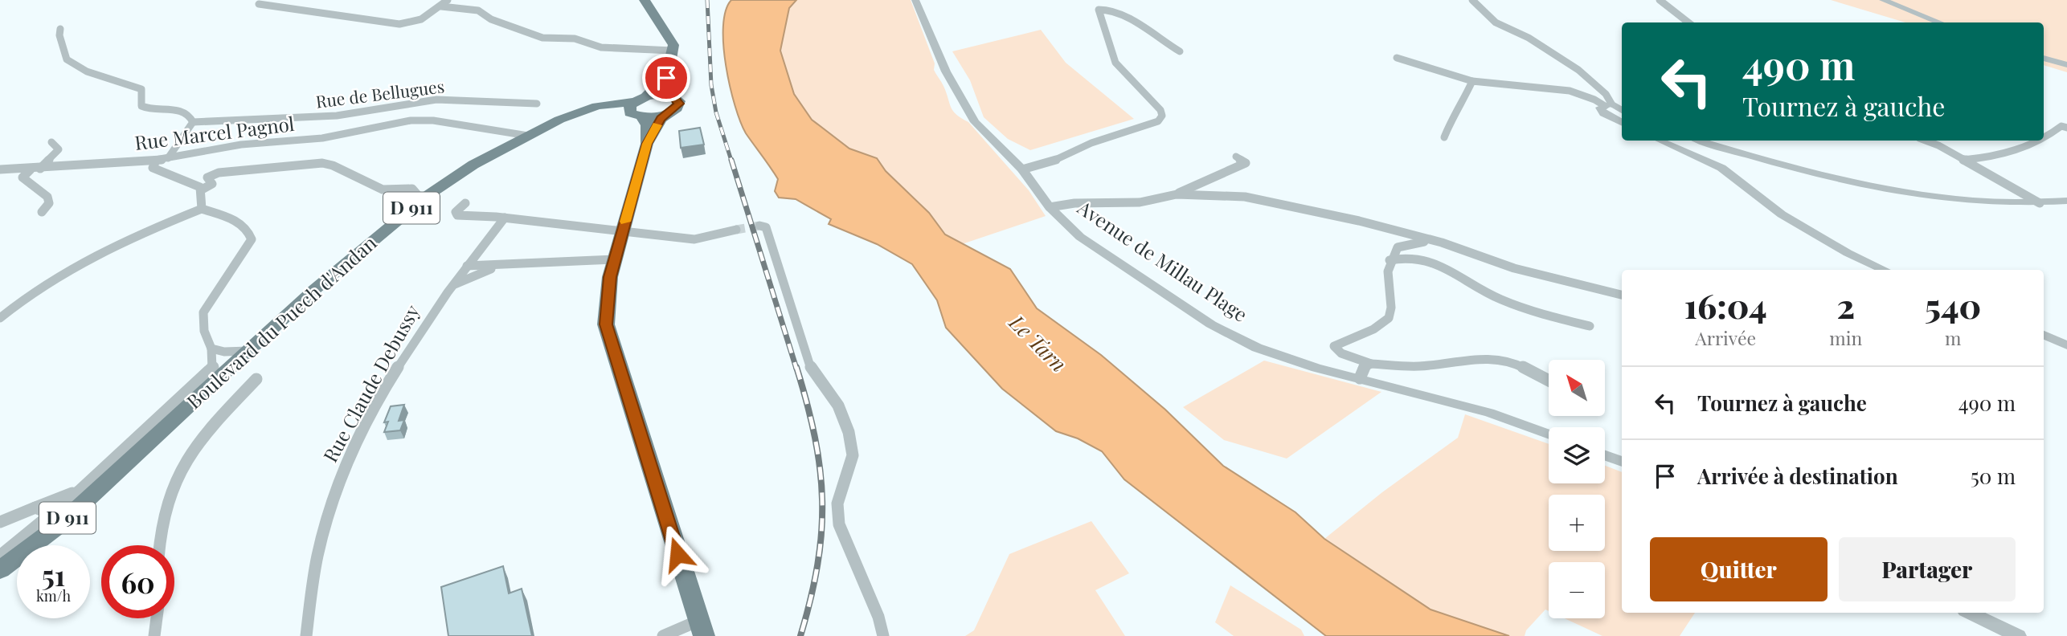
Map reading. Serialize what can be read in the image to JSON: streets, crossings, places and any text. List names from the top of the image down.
{
  "streets": {
    "main road": ["D 911", "Boulevard du Puech d'Andan"],
    "street": [
      "Rue de Bellugues",
      "Rue Marcel Pagnol",
      "Avenue de Millau Plage",
      "Rue Claude Debussy"
    ]
  },
  "crossings": [
    ["Rue Marcel Pagnol", "Boulevard du Puech d'Andan"]
  ],
  "water": ["Le Tarn"],
  "north": "top left",
  "page": {
    "turn": ["490 m", "Tournez à gauche"],
    "eta": [
      "16:04",
      "Arrivée",
      "2",
      "min",
      "540",
      "m"
    ],
    "map_buttons": ["+", "−"],
    "list": [
      {
        "name": "Tournez à gauche",
        "value": "490 m"
      },
      {
        "name": "Arrivée à destination",
        "value": "50 m"
      }
    ],
    "buttons": ["Quitter", "Partager"],
    "speed": "51 km/h",
    "limit": "60"
  }
}
